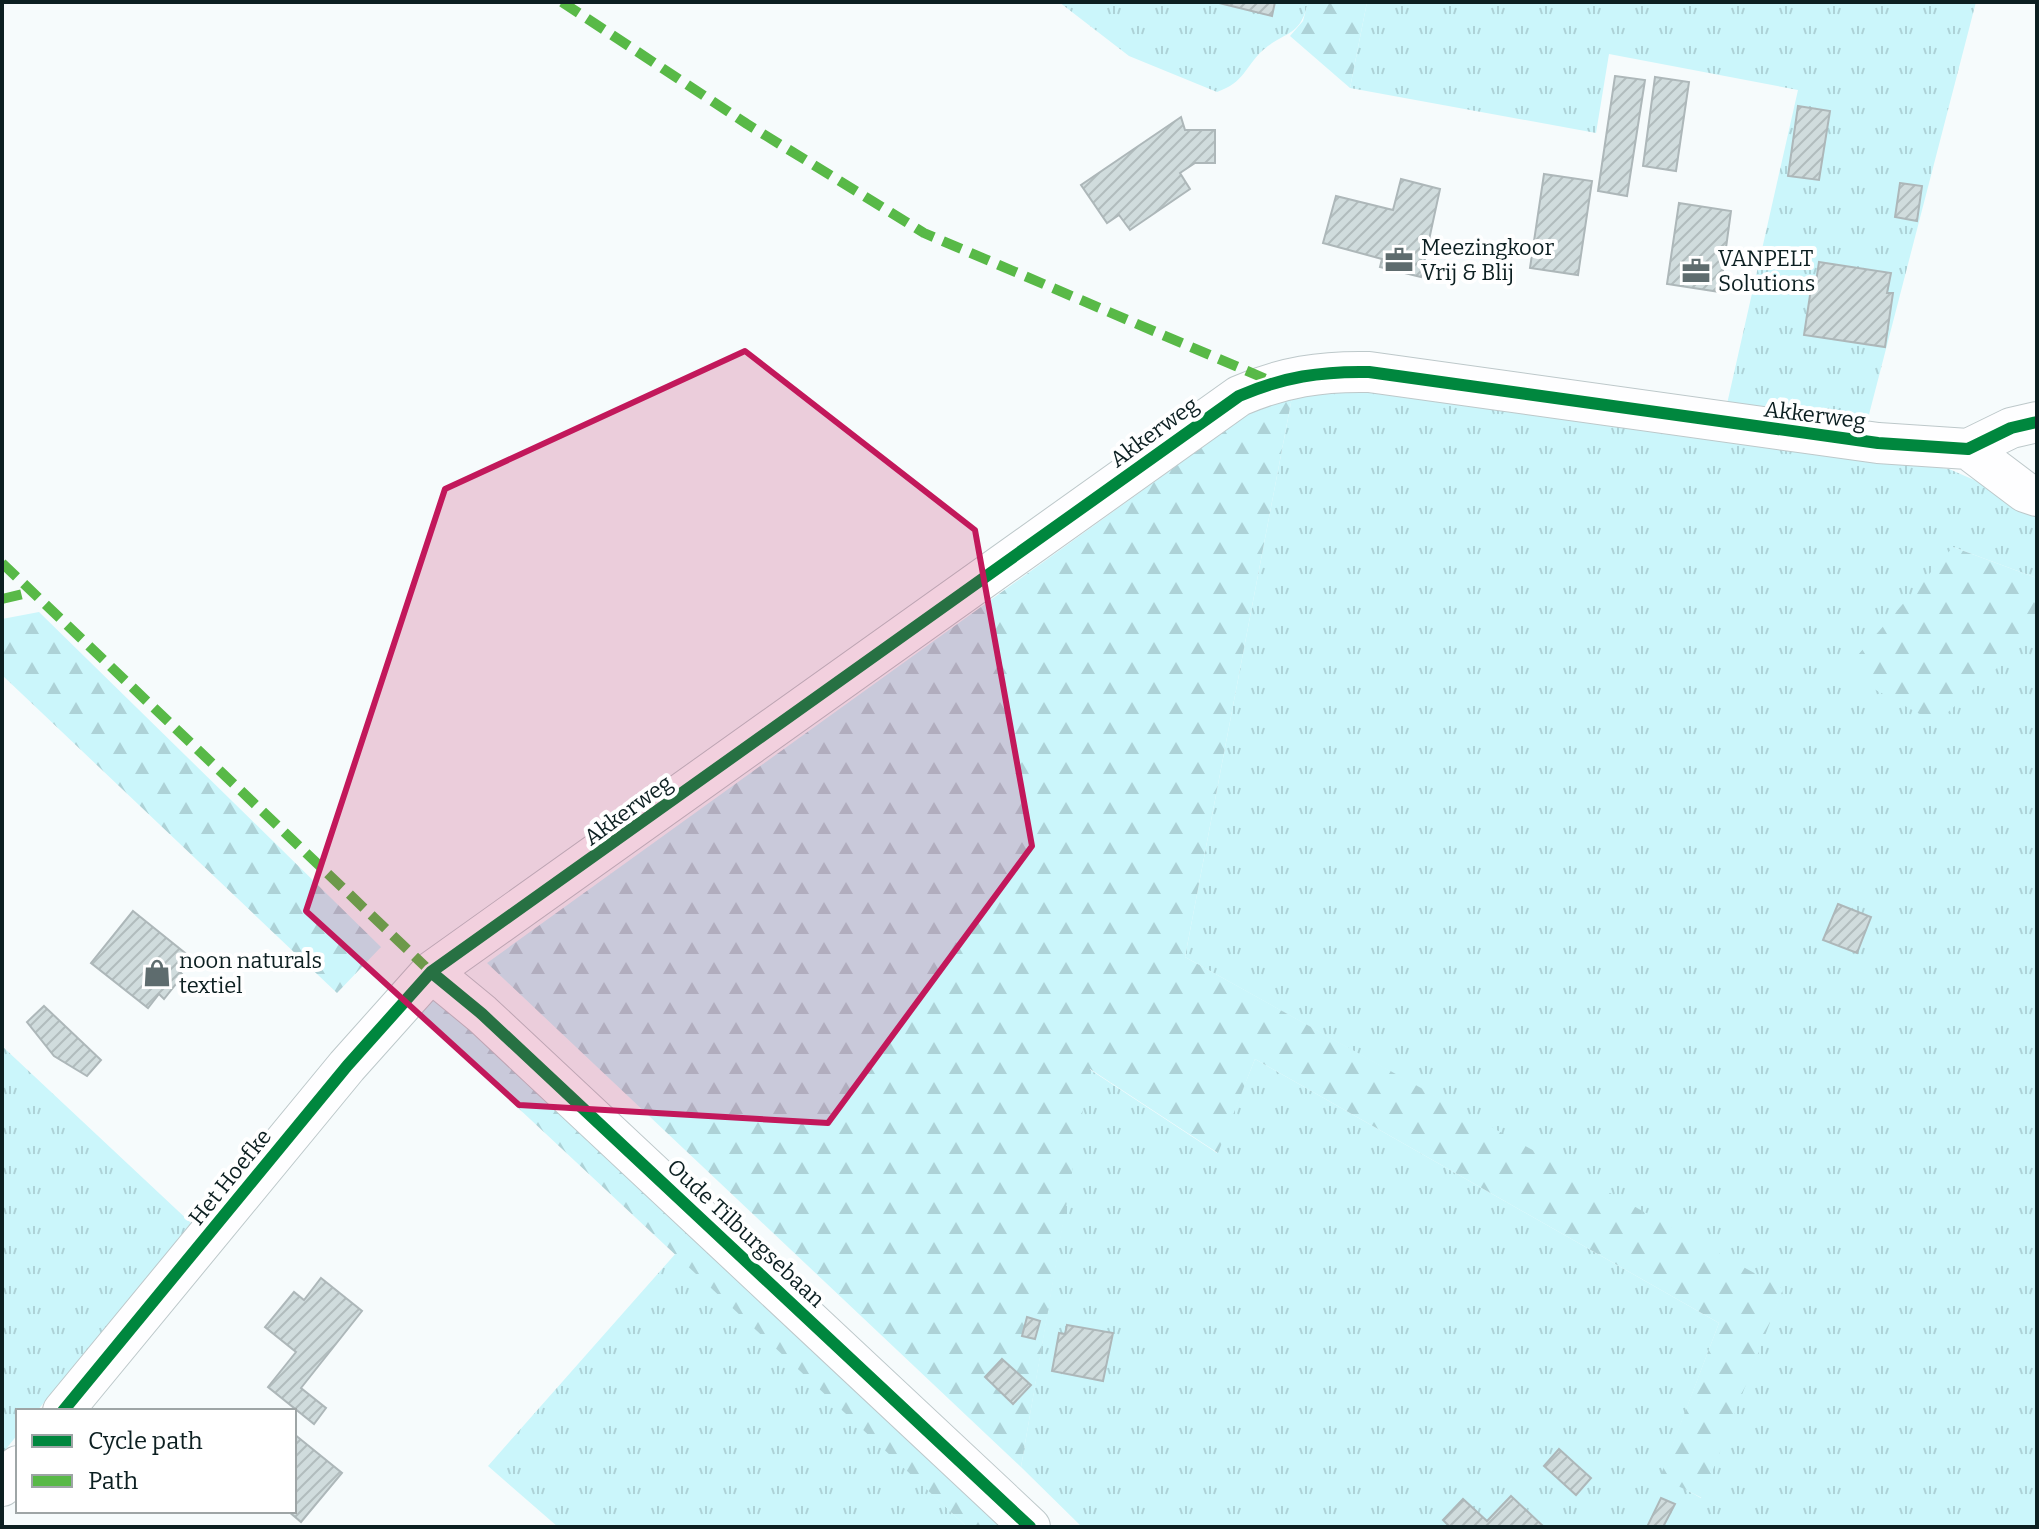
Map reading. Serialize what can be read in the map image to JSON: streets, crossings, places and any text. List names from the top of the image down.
{
  "streets": {
    "street": ["Akkerweg", "Het Hoefke", "Oude Tilburgsebaan"]
  },
  "crossings": [
    ["Akkerweg", "Het Hoefke"],
    ["Akkerweg", "Oude Tilburgsebaan"],
    ["Het Hoefke", "Oude Tilburgsebaan"]
  ],
  "places": {
    "office": ["Meezingkoor Vrij & Blij", "VANPELT Solutions"],
    "shop": ["noon naturals textiel"]
  },
  "legend": ["Cycle path", "Path"]
}
